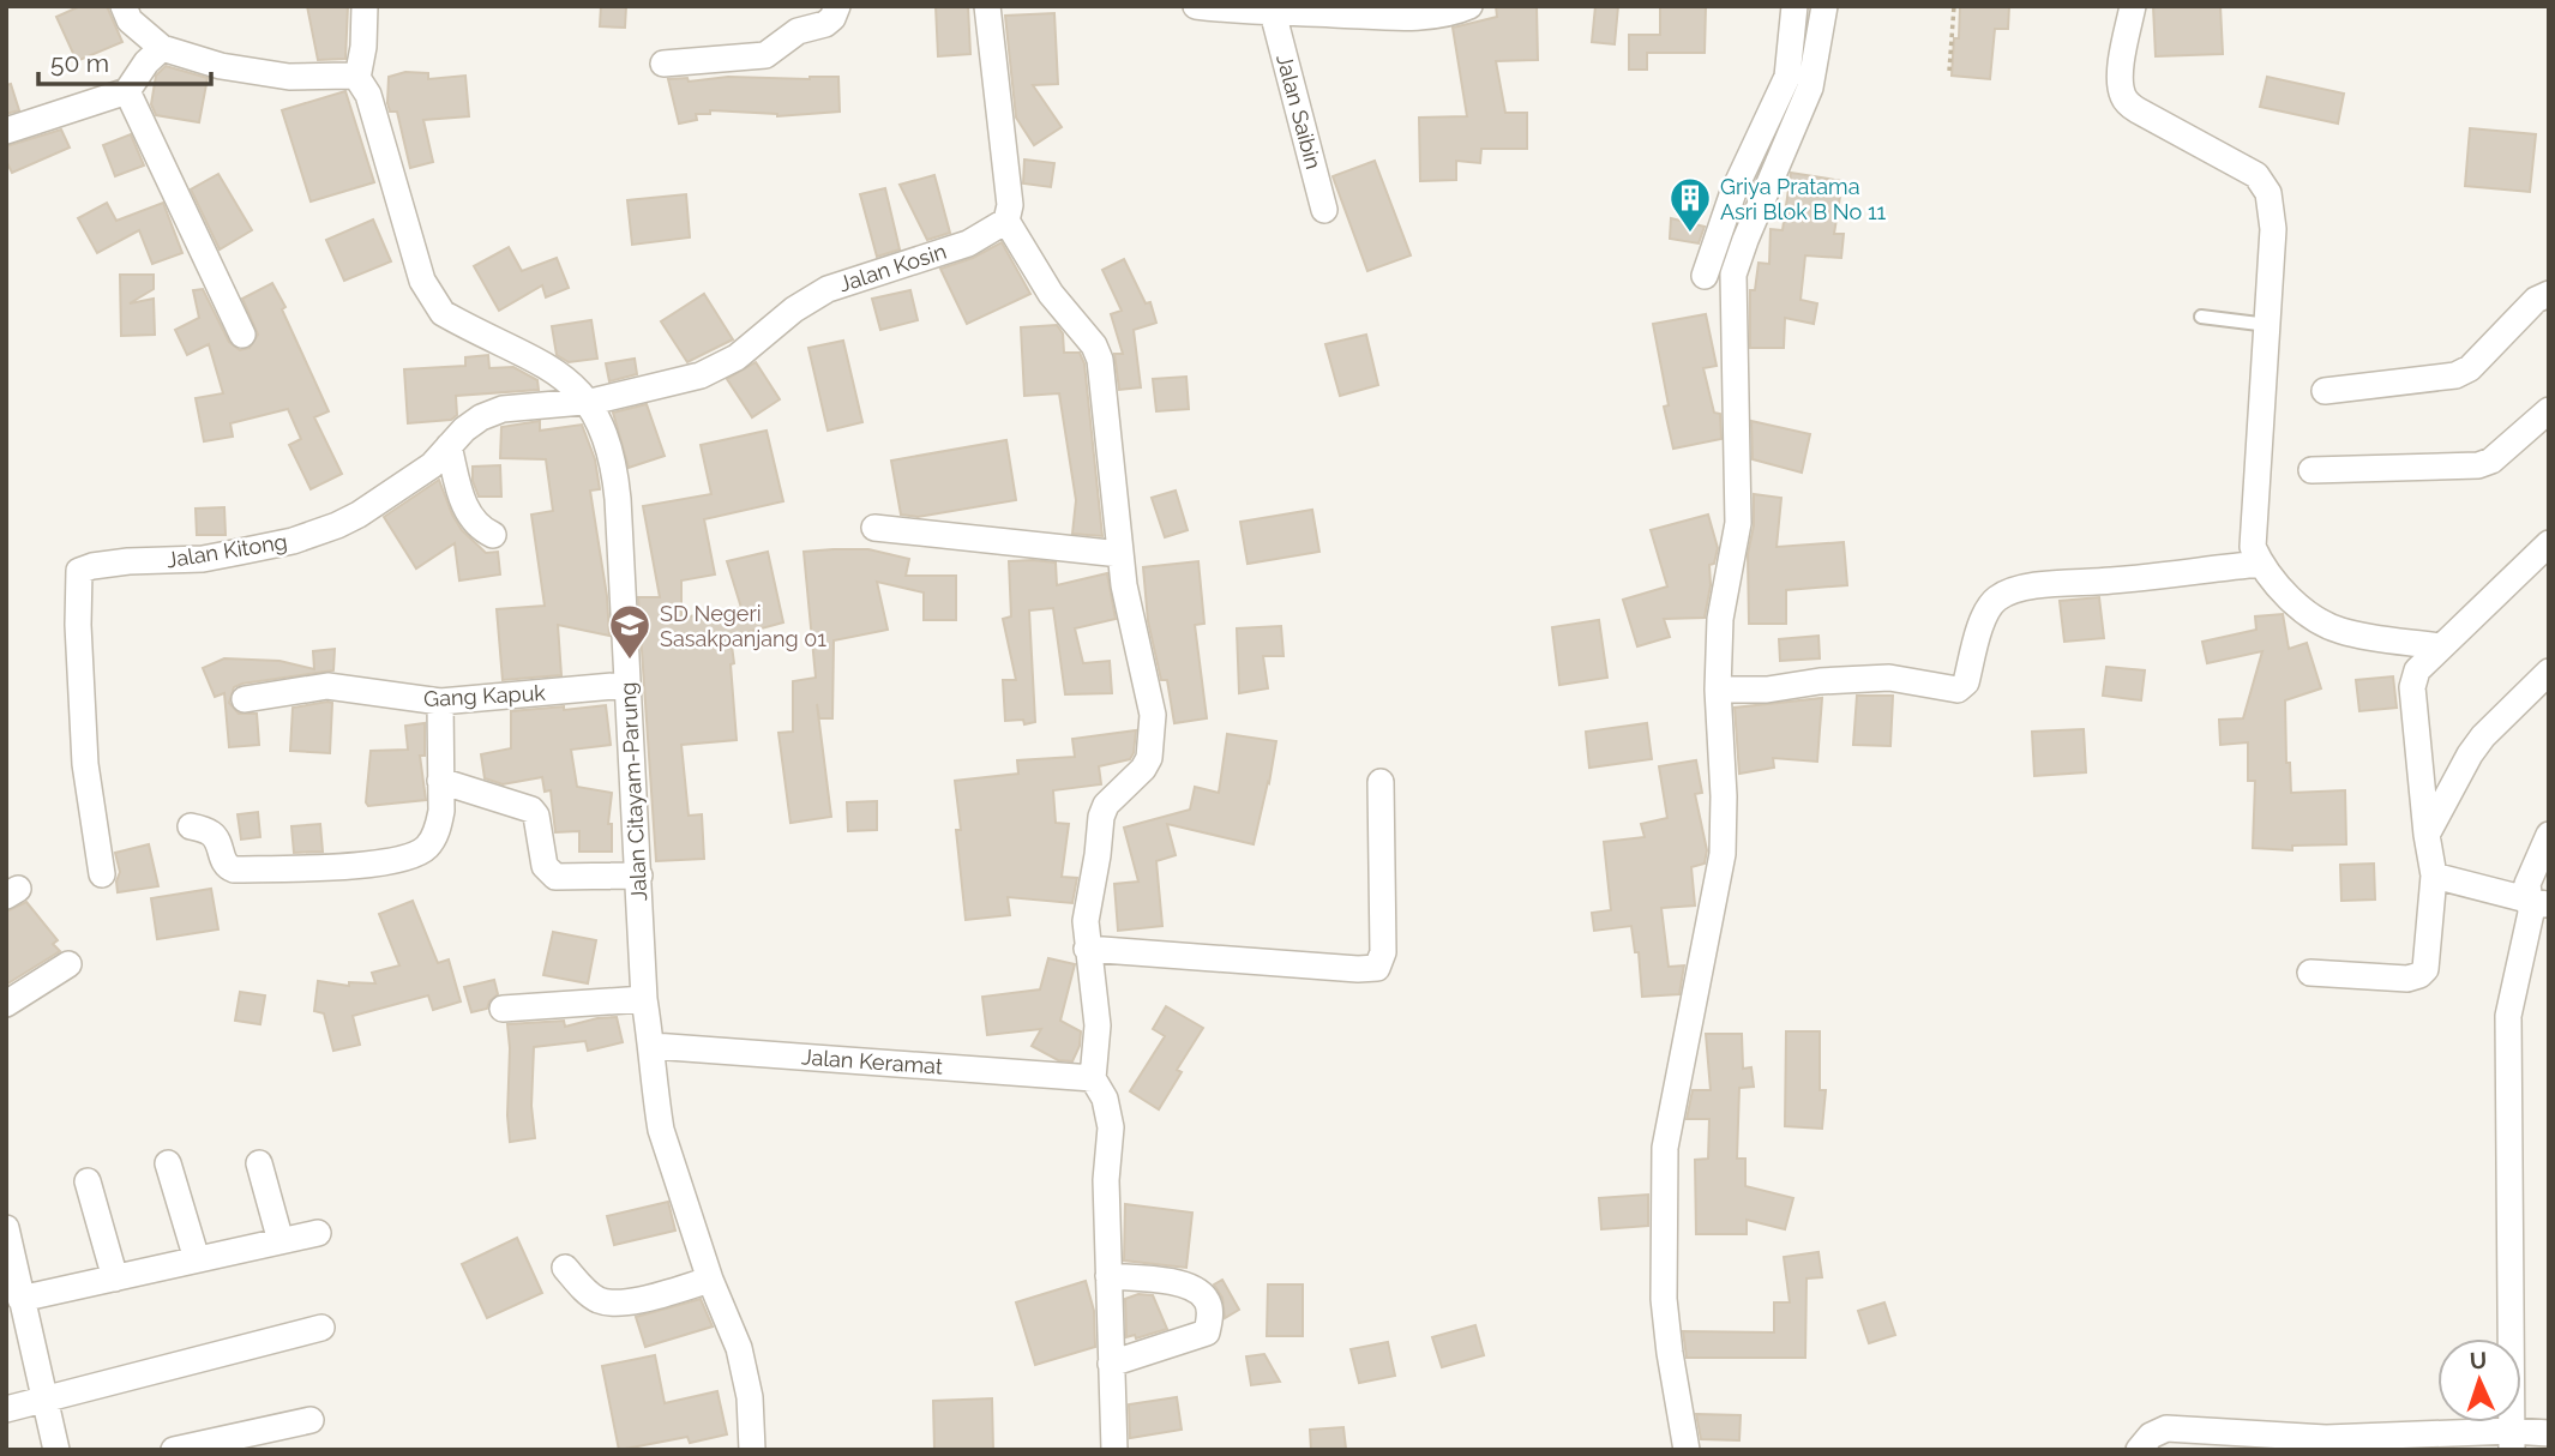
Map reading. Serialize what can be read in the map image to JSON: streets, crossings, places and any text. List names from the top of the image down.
{
  "streets": {
    "street": [
      "Jalan Saibin",
      "Jalan Kosin",
      "Jalan Kitong",
      "Gang Kapuk",
      "Jalan Citayam-Parung",
      "Jalan Keramat"
    ]
  },
  "crossings": [
    ["Jalan Kosin", "Jalan Kitong"],
    ["Jalan Kosin", "Jalan Citayam-Parung"],
    ["Jalan Kitong", "Jalan Citayam-Parung"],
    ["Gang Kapuk", "Jalan Citayam-Parung"],
    ["Jalan Citayam-Parung", "Jalan Keramat"]
  ],
  "places": {
    "building": ["Griya Pratama Asri Blok B No 11"],
    "school or university": ["SD Negeri Sasakpanjang 01"]
  },
  "scale_bar": "50 m",
  "north": "top"
}
